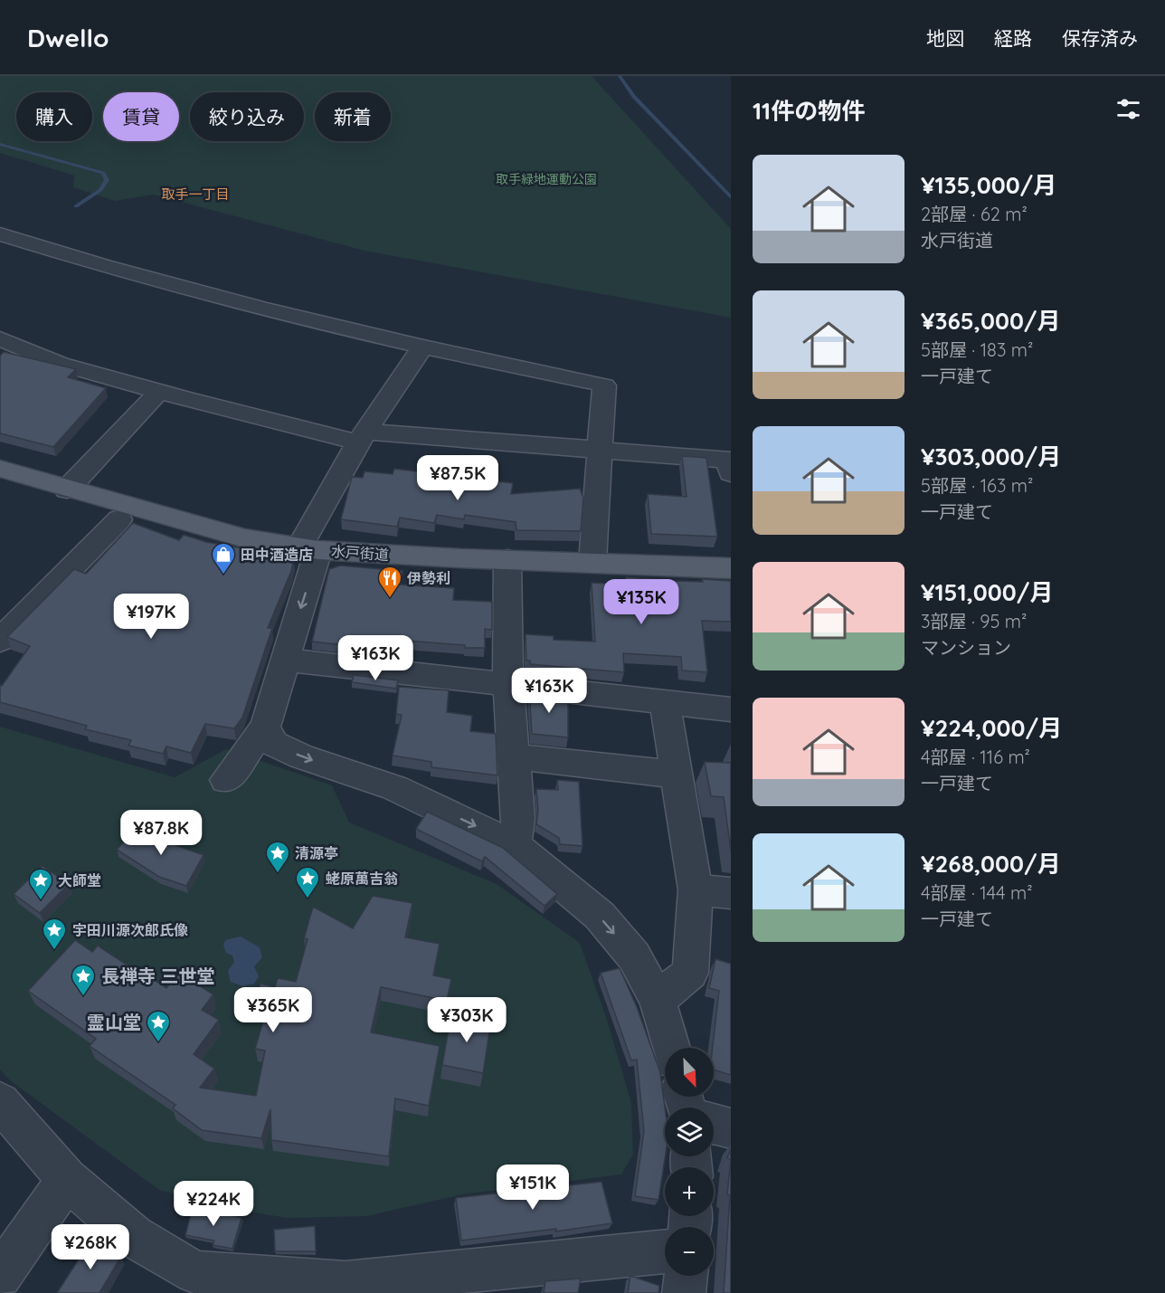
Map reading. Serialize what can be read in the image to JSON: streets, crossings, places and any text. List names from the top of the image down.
{
  "streets": {
    "main road": ["水戸街道"]
  },
  "districts": ["取手一丁目"],
  "parks": ["取手緑地運動公園"],
  "places": {
    "shop": ["田中酒造店"],
    "restaurant": ["伊勢利"],
    "place": [
      "清源亭",
      "蛯原萬吉翁",
      "大師堂",
      "宇田川源次郎氏像",
      "長禅寺 三世堂",
      "霊山堂"
    ]
  },
  "north": "bottom right",
  "page": {
    "header": "Dwello",
    "nav": ["地図", "経路", "保存済み"],
    "heading": "11件の物件",
    "chip": [
      "購入",
      "賃貸",
      "絞り込み",
      "新着"
    ],
    "list": [
      {
        "name": "¥135,000/月",
        "note": "2部屋 · 62 m² · 水戸街道"
      },
      {
        "name": "¥365,000/月",
        "note": "5部屋 · 183 m² · 一戸建て"
      },
      {
        "name": "¥303,000/月",
        "note": "5部屋 · 163 m² · 一戸建て"
      },
      {
        "name": "¥151,000/月",
        "note": "3部屋 · 95 m² · マンション"
      },
      {
        "name": "¥224,000/月",
        "note": "4部屋 · 116 m² · 一戸建て"
      },
      {
        "name": "¥268,000/月",
        "note": "4部屋 · 144 m² · 一戸建て"
      }
    ],
    "price": [
      "¥87.5K",
      "¥135K",
      "¥197K",
      "¥163K",
      "¥163K",
      "¥87.8K",
      "¥365K",
      "¥303K",
      "¥151K",
      "¥224K",
      "¥268K"
    ],
    "map_buttons": ["+", "−"]
  }
}
